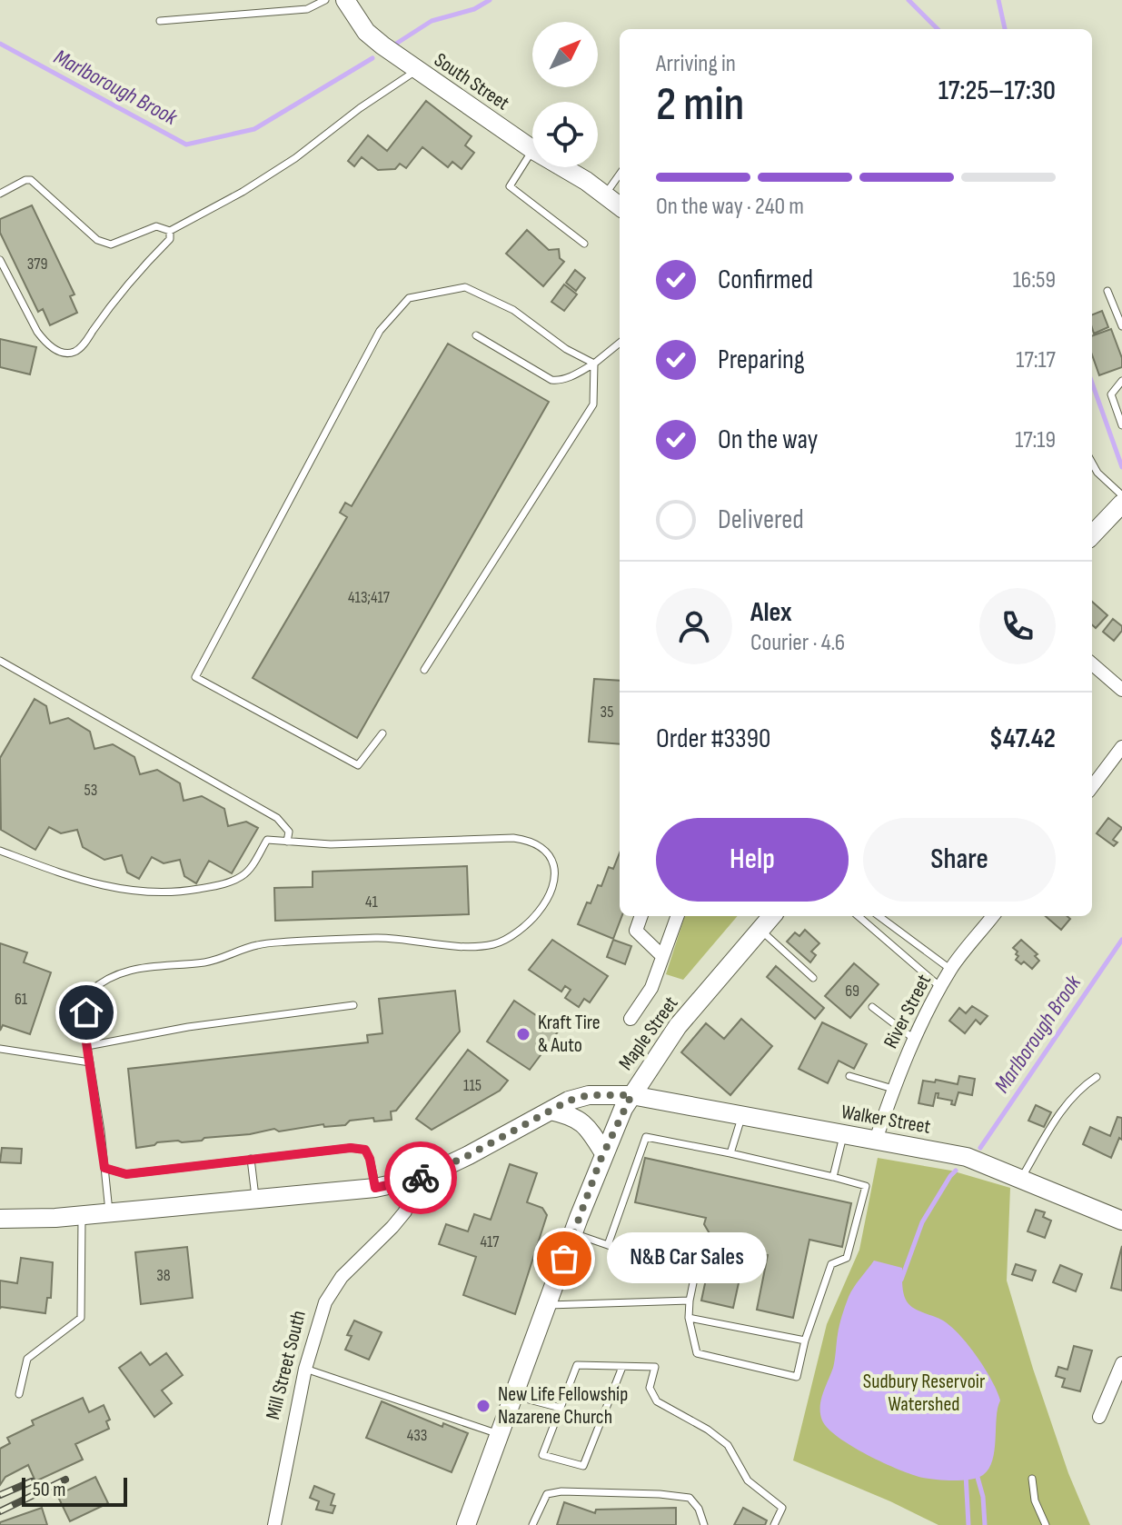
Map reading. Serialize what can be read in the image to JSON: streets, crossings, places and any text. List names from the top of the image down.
{
  "streets": {
    "main road": ["South Street", "Maple Street", "Walker Street"],
    "street": ["River Street", "Mill Street South"]
  },
  "crossings": [
    ["River Street", "Walker Street"],
    ["Maple Street", "Walker Street"]
  ],
  "water": ["Marlborough Brook"],
  "parks": ["Sudbury Reservoir Watershed"],
  "places": ["Kraft Tire & Auto", "N&B Car Sales", "New Life Fellowship Nazarene Church"],
  "house_numbers": [
    "379",
    "413;417",
    "35",
    "53",
    "41",
    "69",
    "61",
    "115",
    "417",
    "38",
    "433"
  ],
  "scale_bar": "50 m",
  "north": "top right",
  "page": {
    "heading": ["2 min", "Arriving in", "17:25–17:30"],
    "panel": [
      "Alex",
      "Courier · 4.6",
      "Order #3390",
      "$47.42"
    ],
    "bar": "On the way · 240 m",
    "list": [
      ["Confirmed", "16:59"],
      ["Preparing", "17:17"],
      ["On the way", "17:19"],
      "Delivered"
    ],
    "buttons": ["Help", "Share"],
    "bubble": "N&B Car Sales",
    "scale": "50 m"
  }
}
